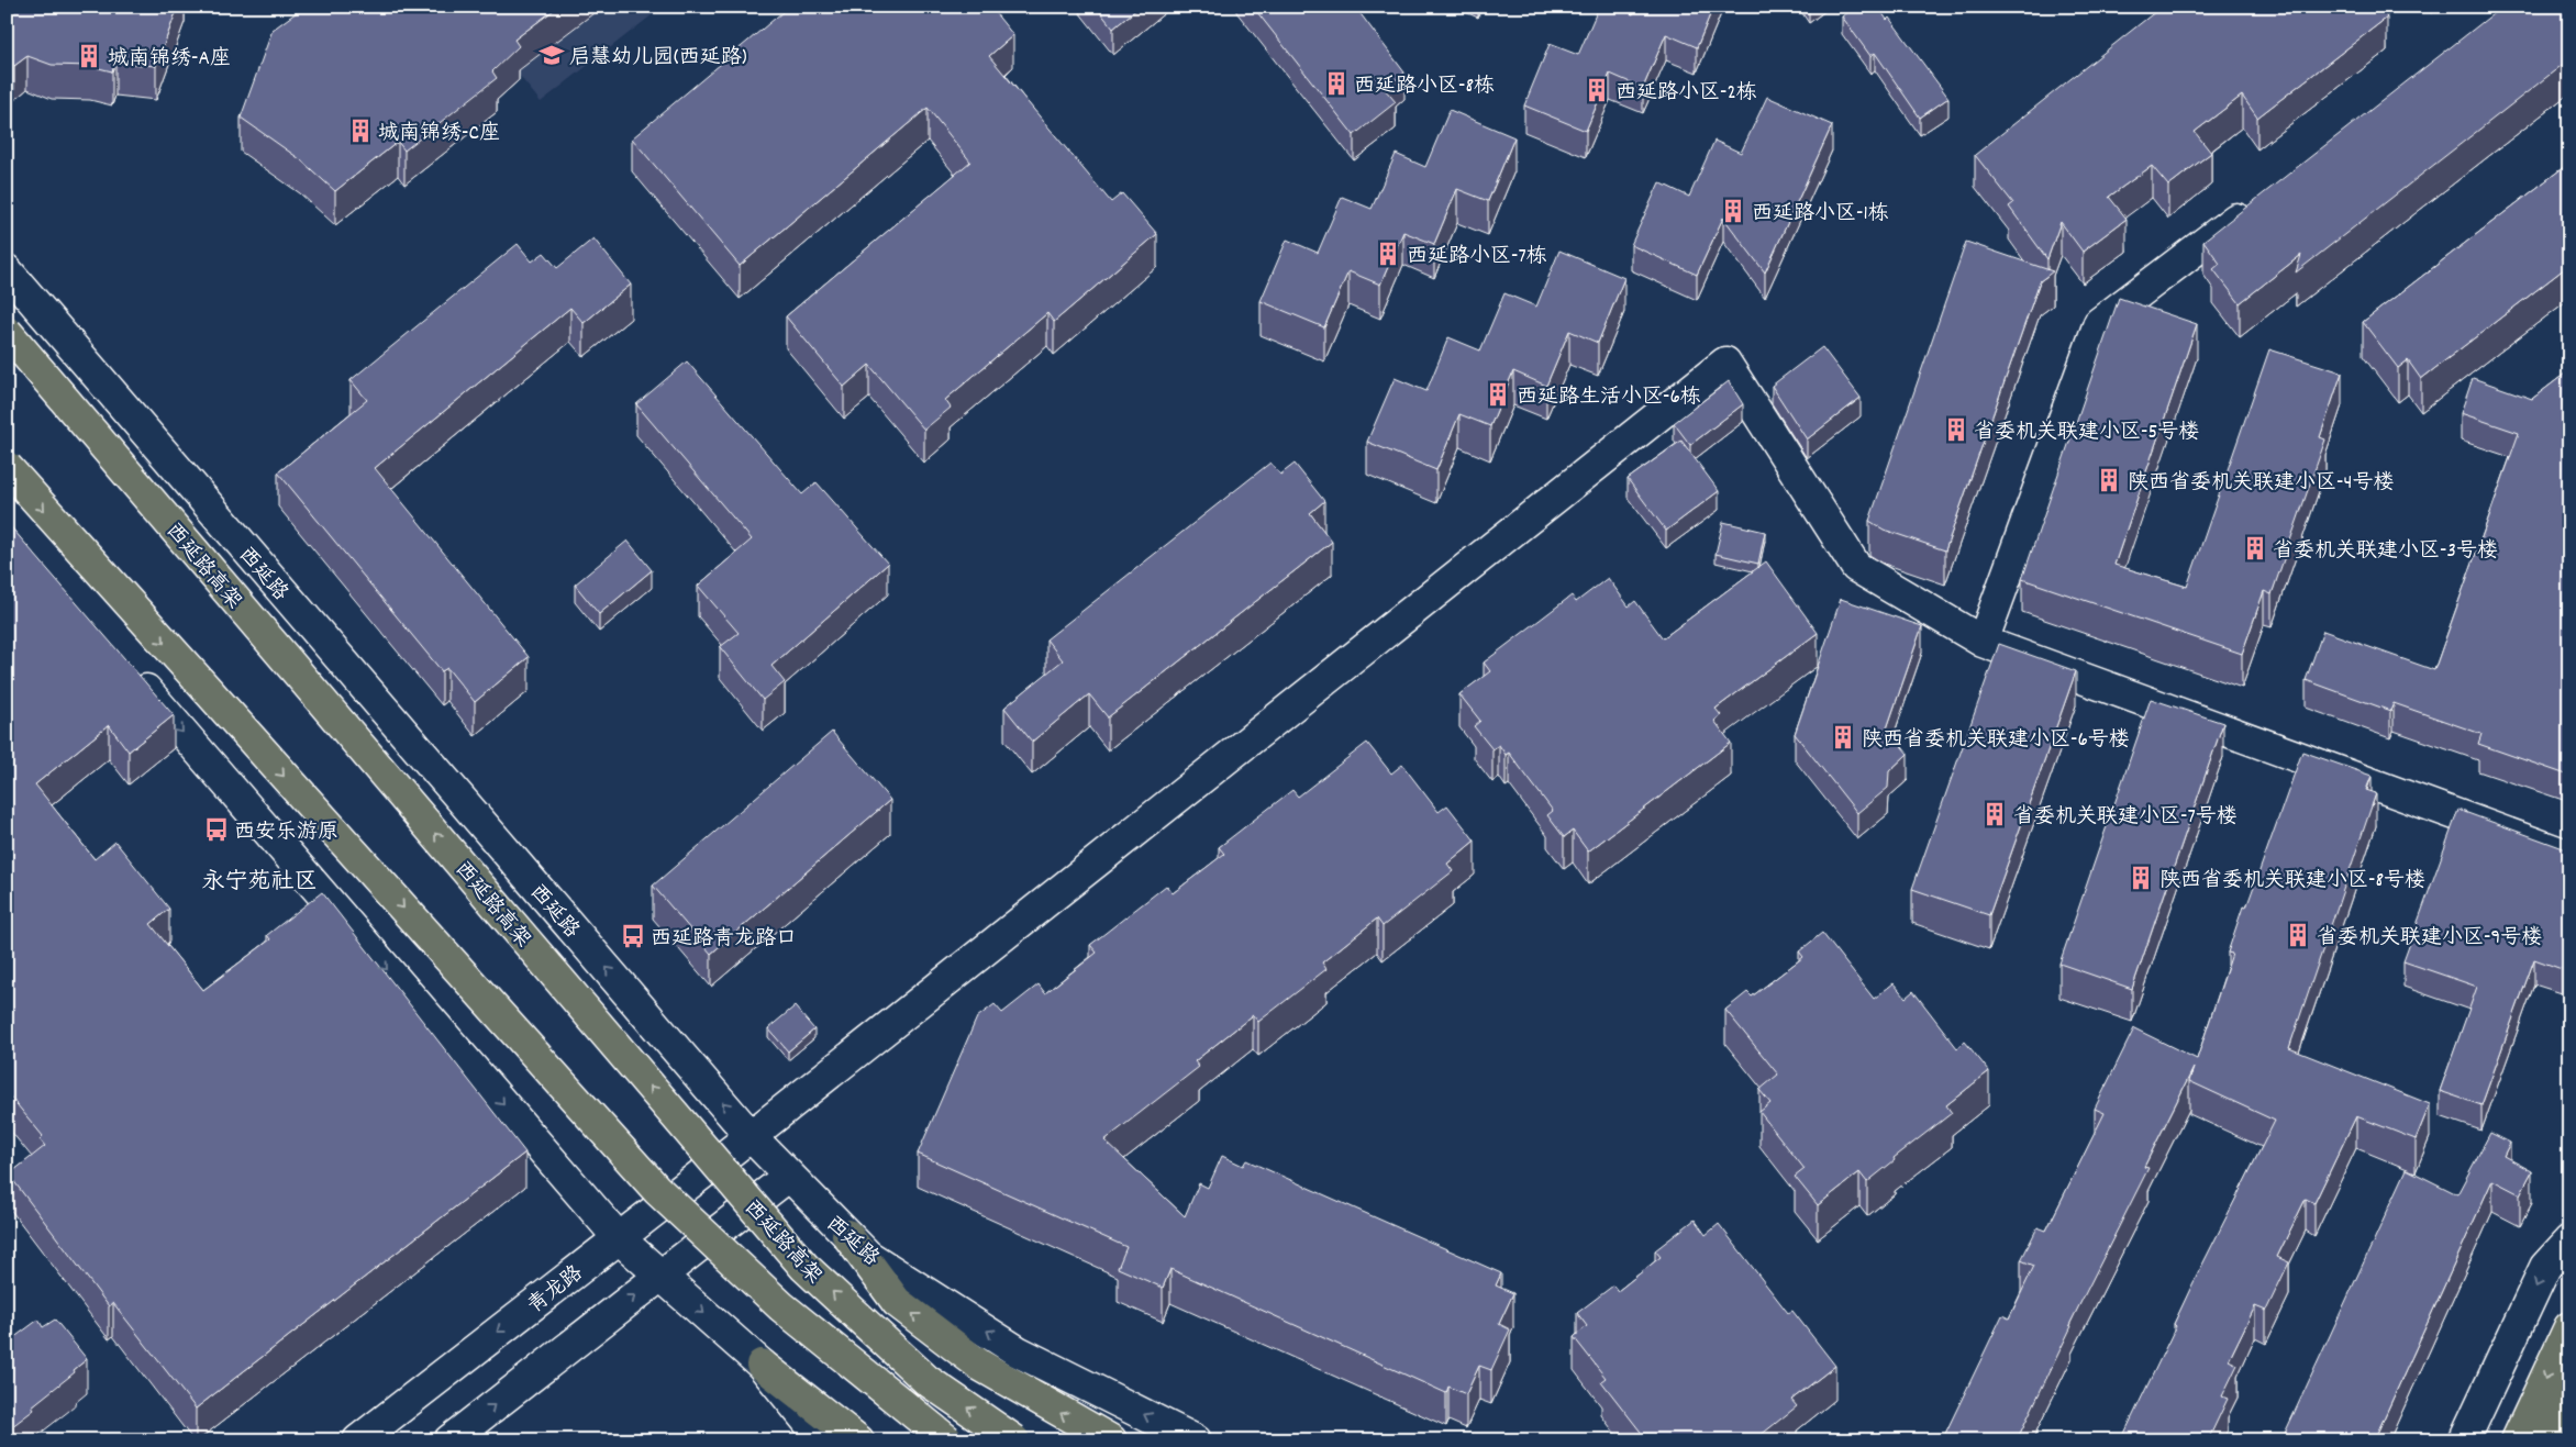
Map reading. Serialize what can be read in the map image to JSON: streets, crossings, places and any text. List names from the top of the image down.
{
  "streets": {
    "highway": ["西延路高架"],
    "street": ["西延路", "青龙路"]
  },
  "crossings": [
    ["西延路", "青龙路"]
  ],
  "districts": ["永宁苑社区"],
  "places": {
    "school or university": ["启慧幼儿园(西延路)"],
    "building": [
      "城南锦绣-A座",
      "西延路小区-8栋",
      "西延路小区-2栋",
      "城南锦绣-C座",
      "西延路小区-1栋",
      "西延路小区-7栋",
      "西延路生活小区-6栋",
      "省委机关联建小区-5号楼",
      "陕西省委机关联建小区-4号楼",
      "省委机关联建小区-3号楼",
      "陕西省委机关联建小区-6号楼",
      "省委机关联建小区-7号楼",
      "陕西省委机关联建小区-8号楼",
      "省委机关联建小区-9号楼"
    ],
    "bus stop": ["西安乐游原", "西延路青龙路口"]
  }
}
